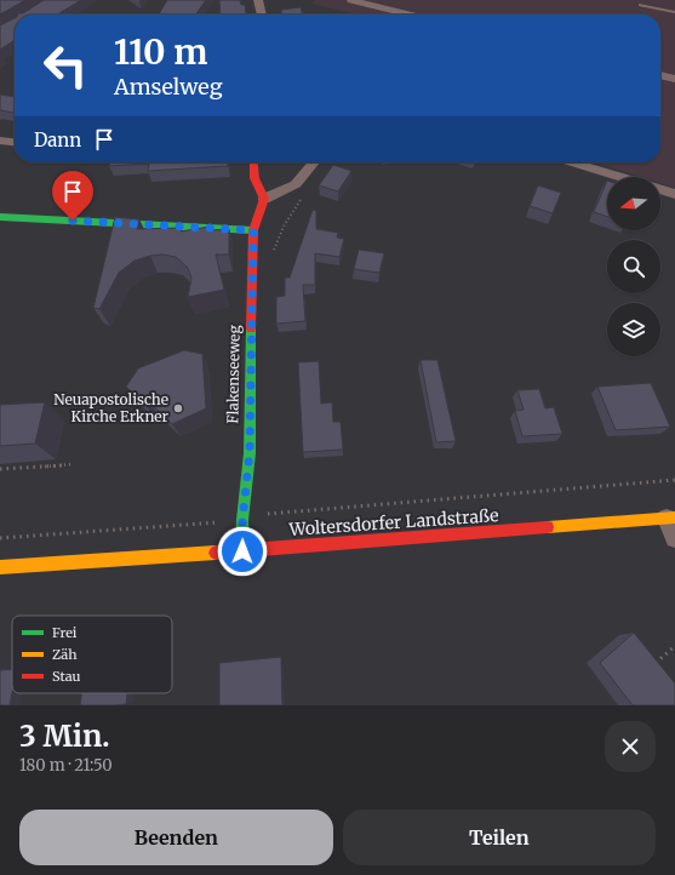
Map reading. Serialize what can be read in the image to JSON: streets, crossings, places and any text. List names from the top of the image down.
{
  "streets": {
    "street": ["Flakenseeweg", "Woltersdorfer Landstraße"]
  },
  "crossings": [
    ["Flakenseeweg", "Woltersdorfer Landstraße"]
  ],
  "places": ["Neuapostolische Kirche Erkner"],
  "legend": ["Frei", "Zäh", "Stau"],
  "north": "left",
  "page": {
    "turn": ["110 m", "Amselweg"],
    "then": "Dann",
    "heading": ["3 Min.", "180 m · 21:50"],
    "buttons": ["Beenden", "Teilen"]
  }
}
